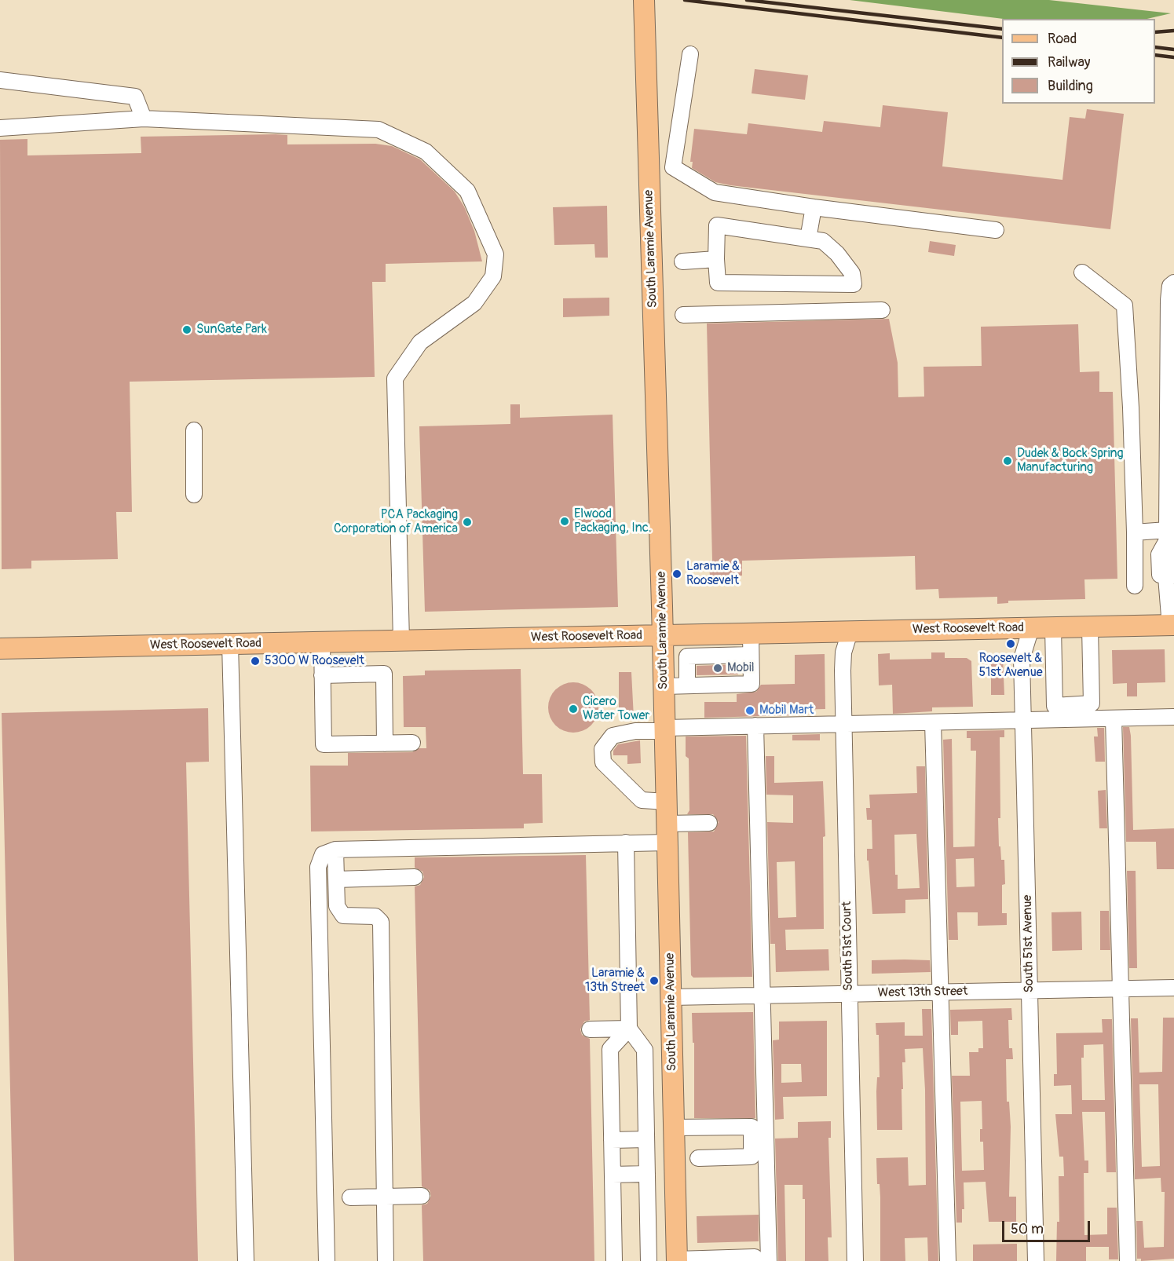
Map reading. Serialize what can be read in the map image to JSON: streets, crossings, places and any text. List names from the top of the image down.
{
  "streets": {
    "main road": ["South Laramie Avenue", "West Roosevelt Road"],
    "street": ["South 51st Avenue", "South 51st Court", "West 13th Street"]
  },
  "crossings": [
    ["South Laramie Avenue", "West Roosevelt Road"],
    ["South Laramie Avenue", "West 13th Street"],
    ["West Roosevelt Road", "South 51st Avenue"],
    ["West Roosevelt Road", "South 51st Court"],
    ["South 51st Avenue", "West 13th Street"],
    ["South 51st Court", "West 13th Street"]
  ],
  "places": [
    "SunGate Park",
    "Dudek & Bock Spring Manufacturing",
    "Elwood Packaging, Inc.",
    "PCA Packaging Corporation of America",
    "Laramie & Roosevelt",
    "Roosevelt & 51st Avenue",
    "5300 W Roosevelt",
    "Mobil",
    "Cicero Water Tower",
    "Mobil Mart",
    "Laramie & 13th Street"
  ],
  "legend": ["Road", "Railway", "Building"],
  "scale_bar": "50 m"
}
